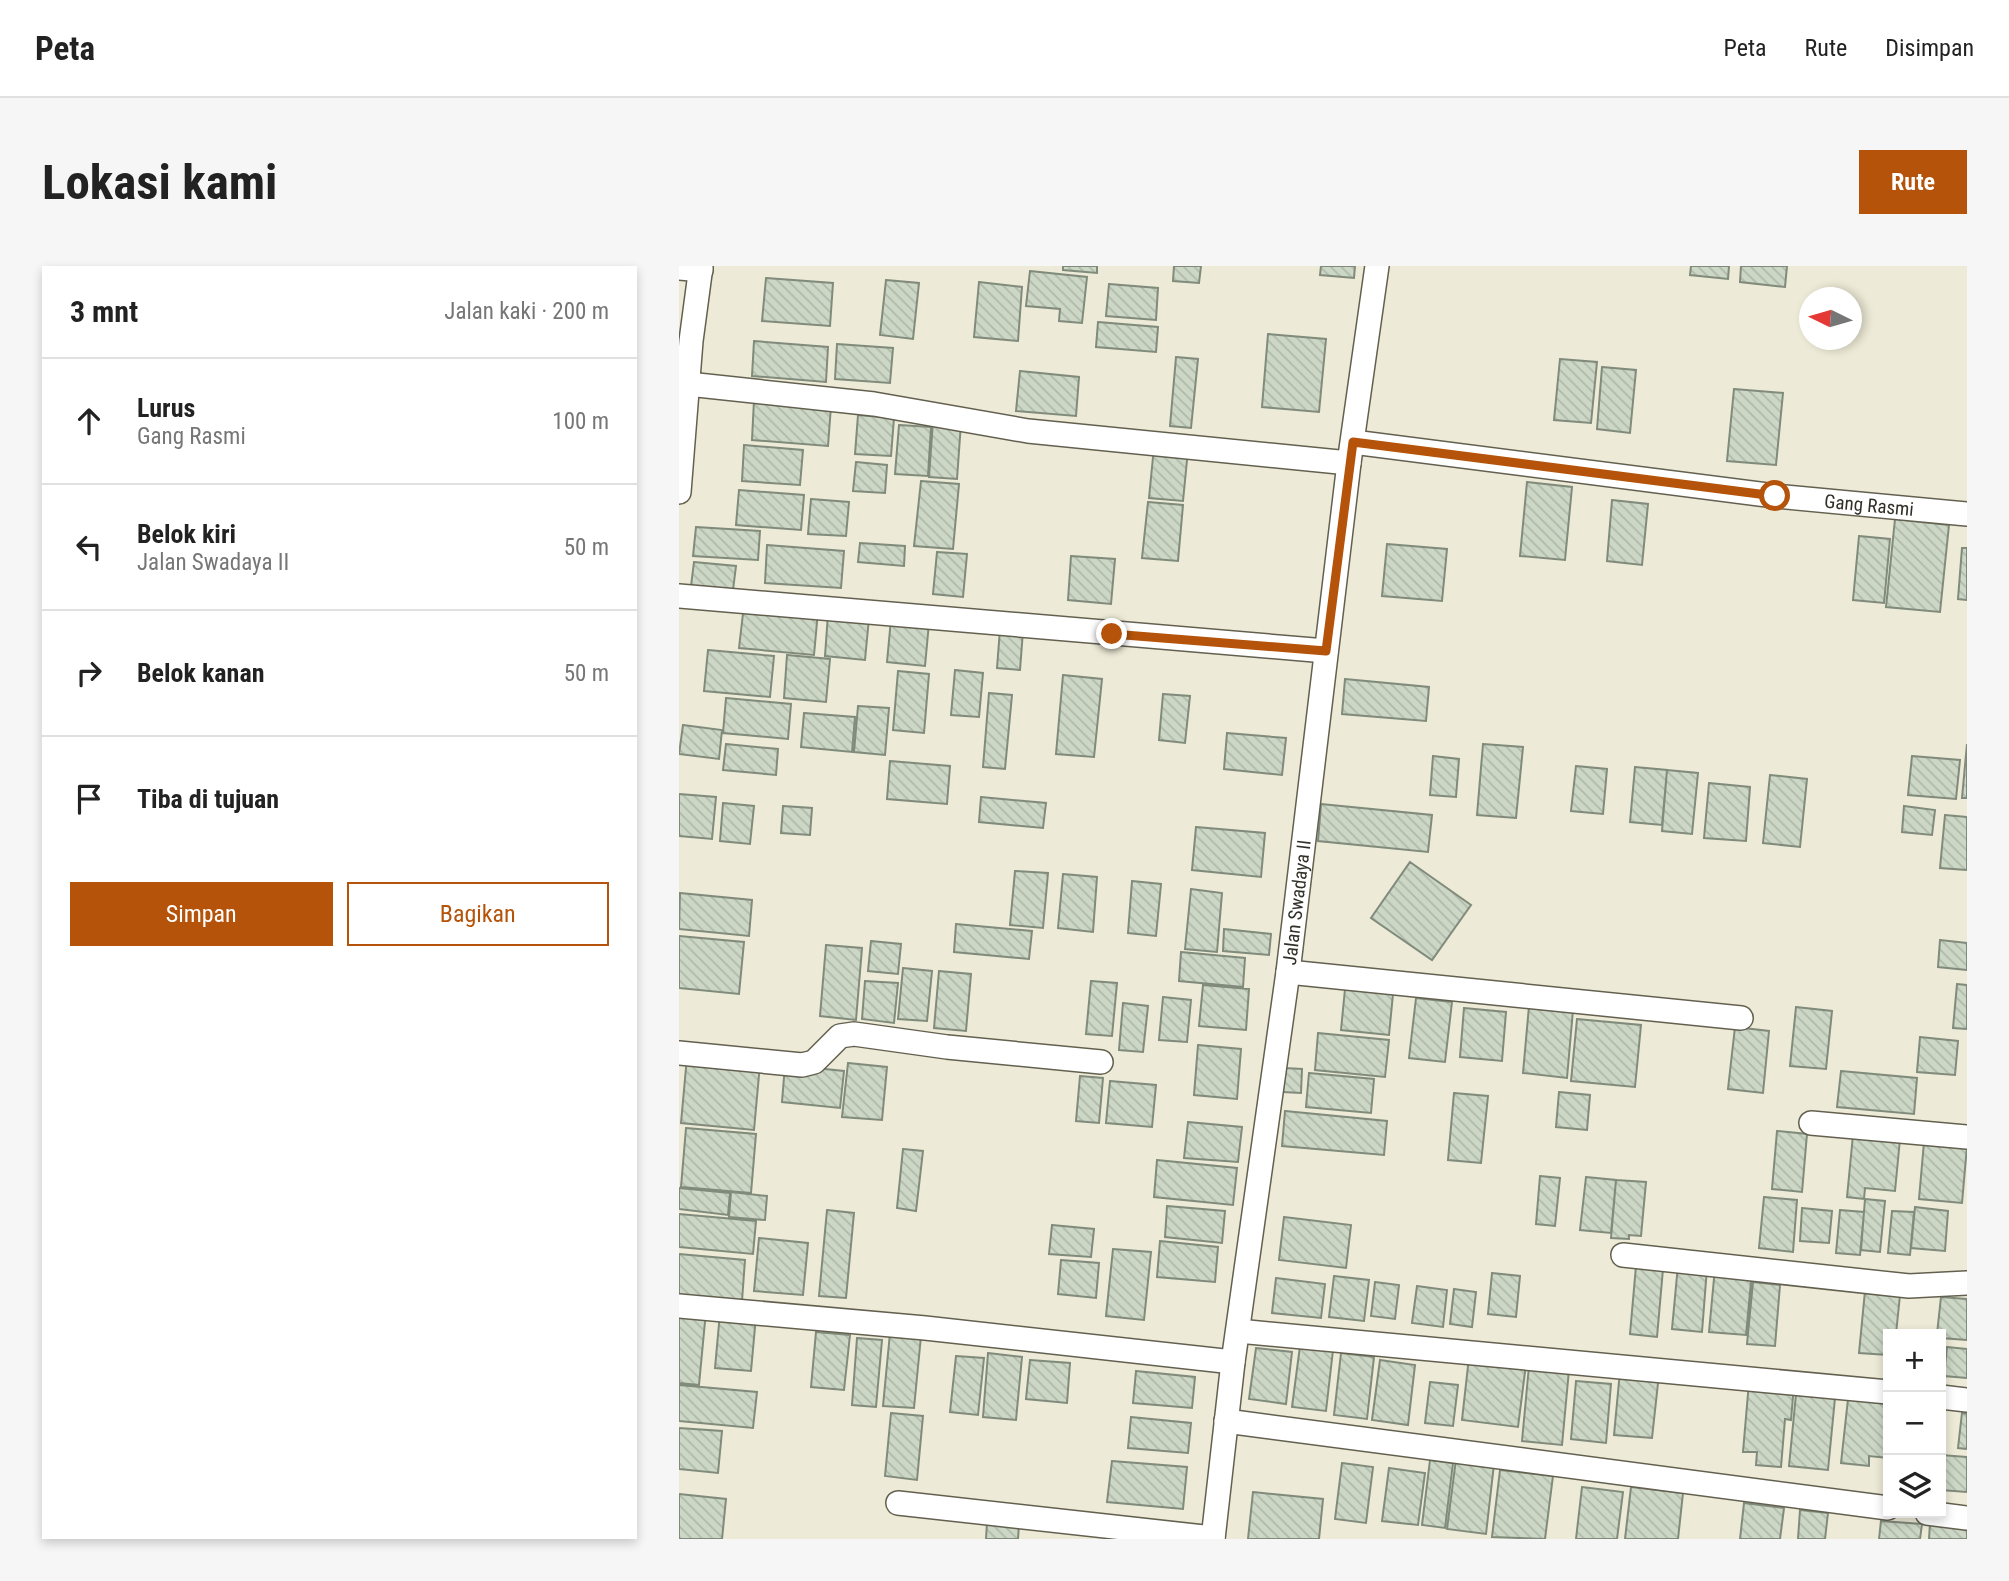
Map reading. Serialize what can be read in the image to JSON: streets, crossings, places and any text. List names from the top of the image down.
{
  "streets": {
    "street": ["Gang Rasmi", "Jalan Swadaya II"]
  },
  "crossings": [
    ["Gang Rasmi", "Jalan Swadaya II"]
  ],
  "north": "left",
  "page": {
    "header": "Peta",
    "nav": ["Peta", "Rute", "Disimpan"],
    "buttons": [
      "Rute",
      ["Simpan", "Bagikan"]
    ],
    "title": "Lokasi kami",
    "heading": ["3 mnt", "Jalan kaki · 200 m"],
    "list": [
      ["Lurus", "Gang Rasmi", "100 m"],
      ["Belok kiri", "Jalan Swadaya II", "50 m"],
      ["Belok kanan", "50 m"],
      "Tiba di tujuan"
    ],
    "map_buttons": ["+", "−"]
  }
}
